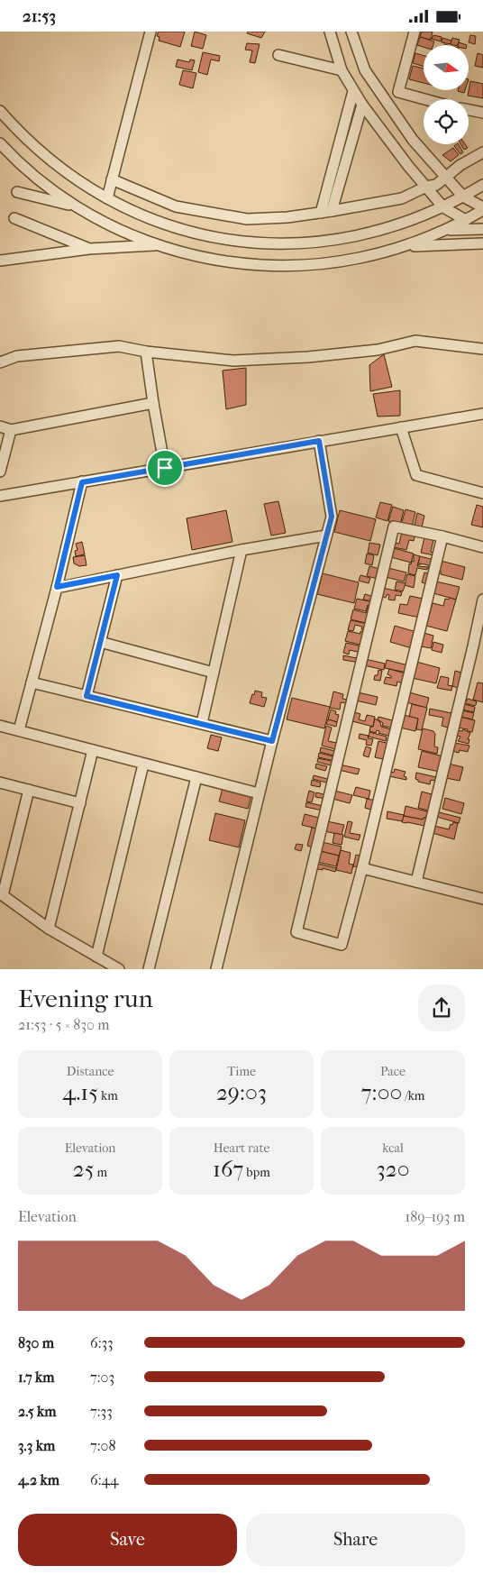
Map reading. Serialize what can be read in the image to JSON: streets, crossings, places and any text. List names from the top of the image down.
{
  "north": "right",
  "page": {
    "status": "21:53",
    "heading": ["Evening run", "21:53 · 5 × 830 m"],
    "stats": [
      ["Distance", "4.15 km"],
      ["Time", "29:03"],
      ["Pace", "7:00 /km"],
      ["Elevation", "25 m"],
      ["Heart rate", "167 bpm"],
      ["kcal", "320"]
    ],
    "chart": ["Elevation", "189–193 m"],
    "list": [
      {
        "name": "830 m",
        "note": "6:33"
      },
      {
        "name": "1.7 km",
        "note": "7:03"
      },
      {
        "name": "2.5 km",
        "note": "7:33"
      },
      {
        "name": "3.3 km",
        "note": "7:08"
      },
      {
        "name": "4.2 km",
        "note": "6:44"
      }
    ],
    "buttons": ["Save", "Share"]
  }
}
